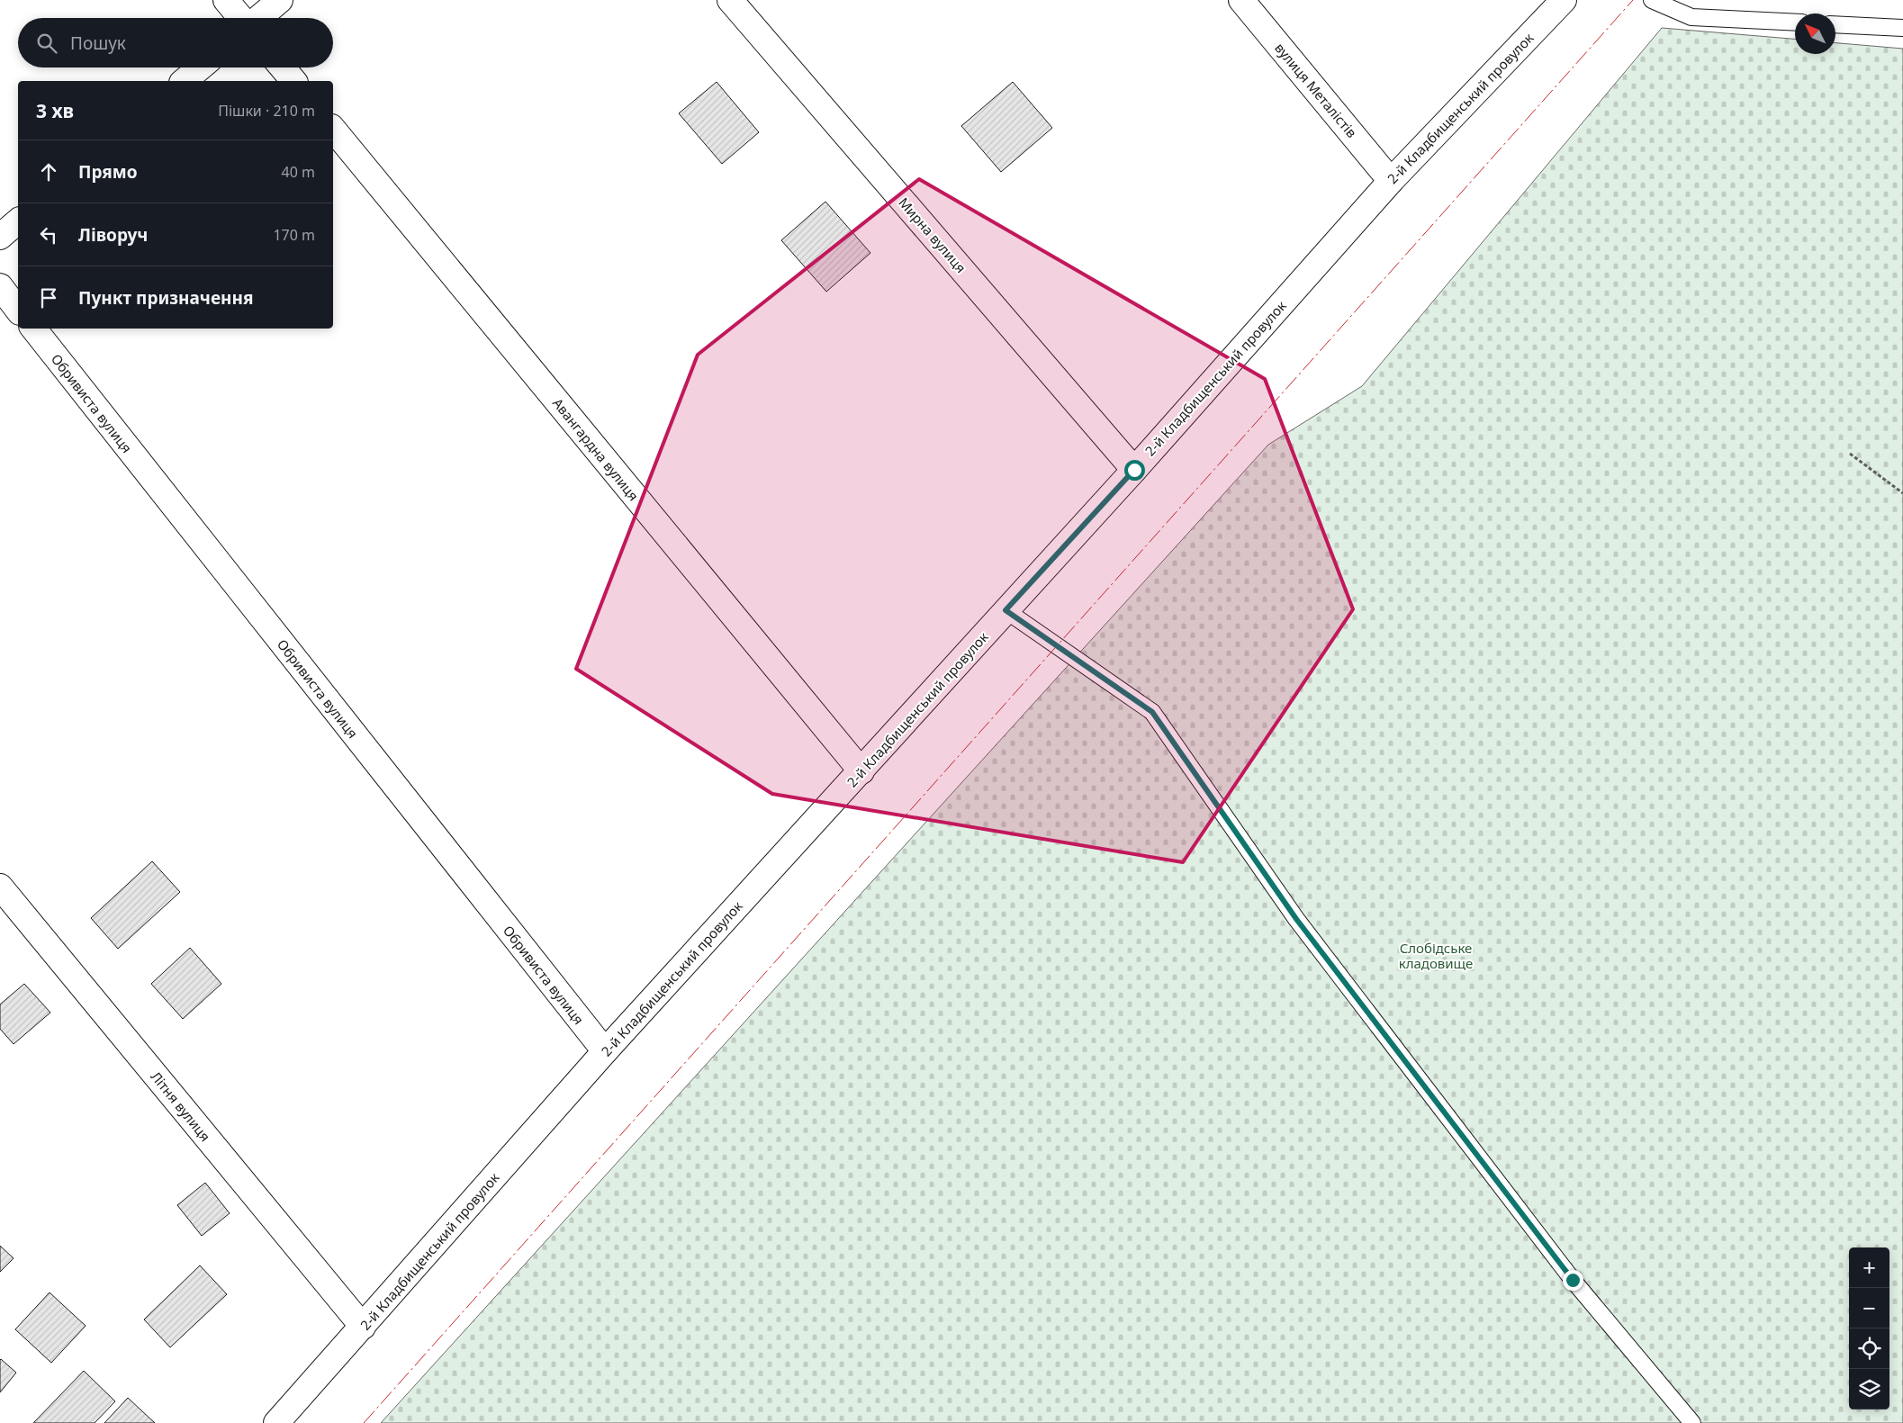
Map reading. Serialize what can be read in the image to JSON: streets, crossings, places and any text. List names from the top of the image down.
{
  "streets": {
    "street": [
      "вулиця Металістів",
      "2-й Кладбищенський провулок",
      "Мирна вулиця",
      "Обривиста вулиця",
      "Авангардна вулиця",
      "Літня вулиця"
    ]
  },
  "crossings": [
    ["вулиця Металістів", "2-й Кладбищенський провулок"],
    ["2-й Кладбищенський провулок", "Мирна вулиця"],
    ["2-й Кладбищенський провулок", "Обривиста вулиця"],
    ["2-й Кладбищенський провулок", "Авангардна вулиця"],
    ["2-й Кладбищенський провулок", "Літня вулиця"]
  ],
  "parks": ["Слобідське кладовище"],
  "north": "top left",
  "page": {
    "search": "Пошук",
    "heading": ["3 хв", "Пішки · 210 m"],
    "list": [
      ["Прямо", "40 m"],
      ["Ліворуч", "170 m"],
      "Пункт призначення"
    ],
    "map_buttons": ["+", "−"]
  }
}
